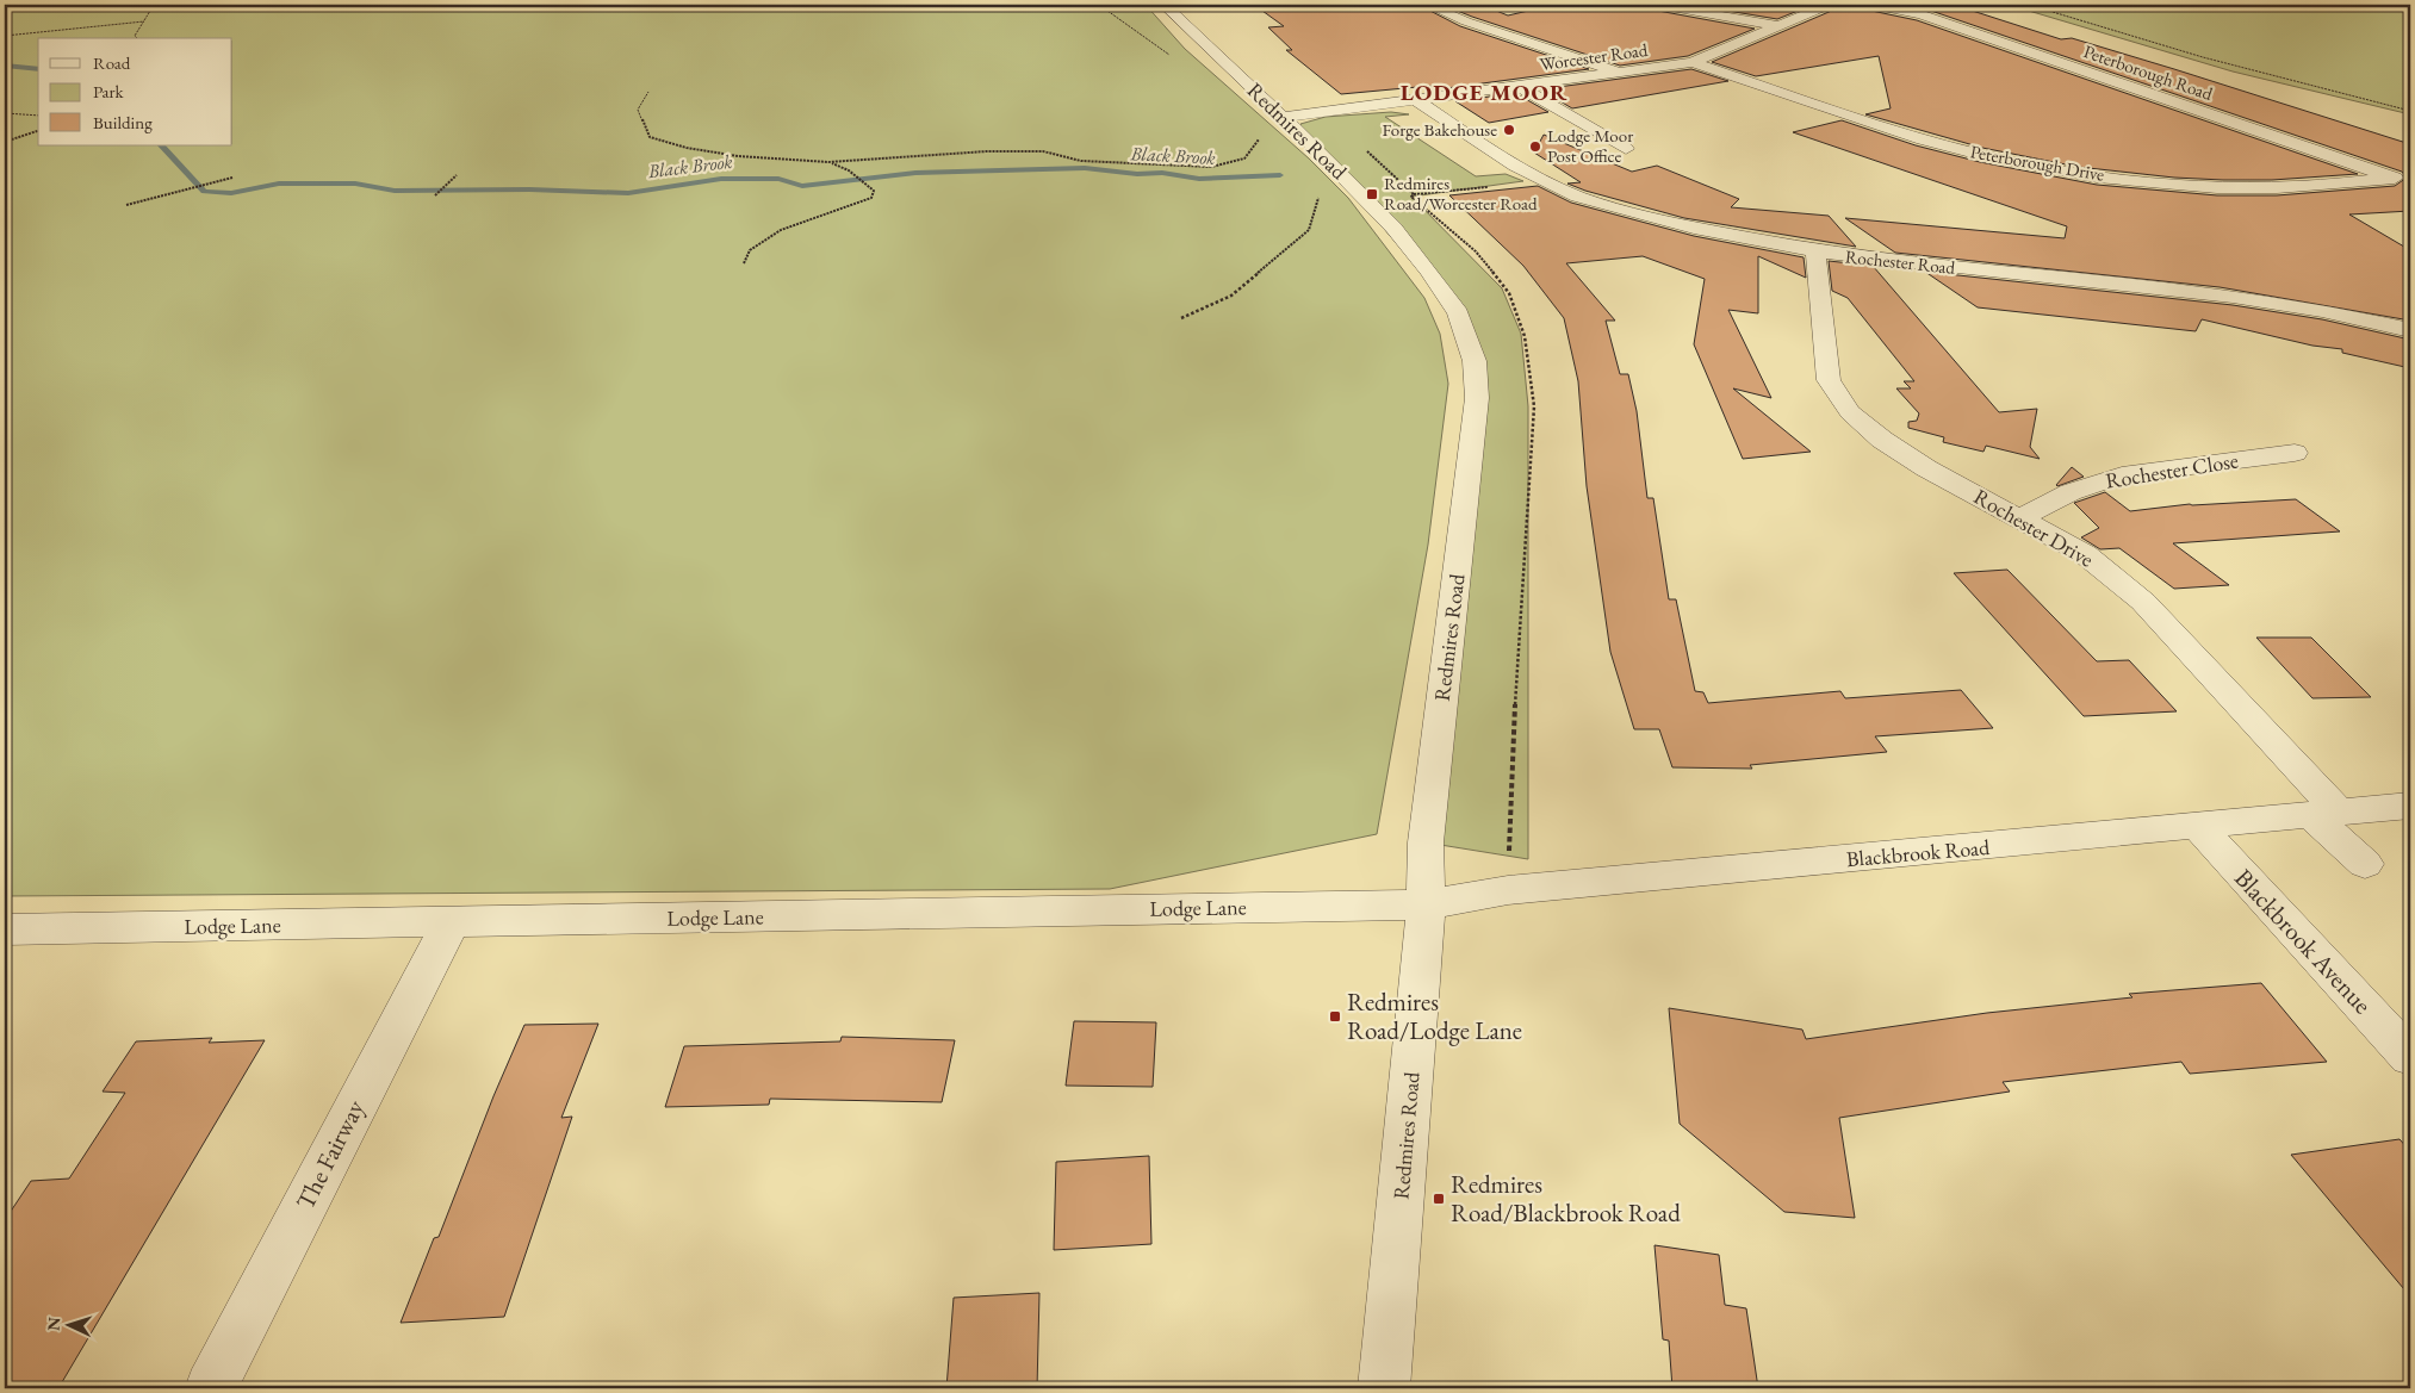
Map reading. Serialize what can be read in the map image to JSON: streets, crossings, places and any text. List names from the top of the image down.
{
  "streets": {
    "street": [
      "Worcester Road",
      "Peterborough Road",
      "Redmires Road",
      "Peterborough Drive",
      "Rochester Road",
      "Rochester Close",
      "Rochester Drive",
      "Blackbrook Road",
      "Lodge Lane",
      "Blackbrook Avenue",
      "The Fairway"
    ]
  },
  "crossings": [
    ["Worcester Road", "Redmires Road"],
    ["Worcester Road", "Peterborough Drive"],
    ["Worcester Road", "Rochester Road"],
    ["Peterborough Road", "Peterborough Drive"],
    ["Redmires Road", "Blackbrook Road"],
    ["Redmires Road", "Lodge Lane"],
    ["Rochester Road", "Rochester Drive"],
    ["Rochester Close", "Rochester Drive"],
    ["Rochester Drive", "Blackbrook Road"],
    ["Blackbrook Road", "Lodge Lane"],
    ["Blackbrook Road", "Blackbrook Avenue"],
    ["Lodge Lane", "The Fairway"]
  ],
  "districts": ["LODGE MOOR"],
  "water": ["Black Brook"],
  "places": {
    "other": ["Forge Bakehouse", "Lodge Moor Post Office"],
    "transit": ["Redmires Road/Worcester Road", "Redmires Road/Lodge Lane", "Redmires Road/Blackbrook Road"]
  },
  "legend": ["Road", "Park", "Building"],
  "north": "left"
}
